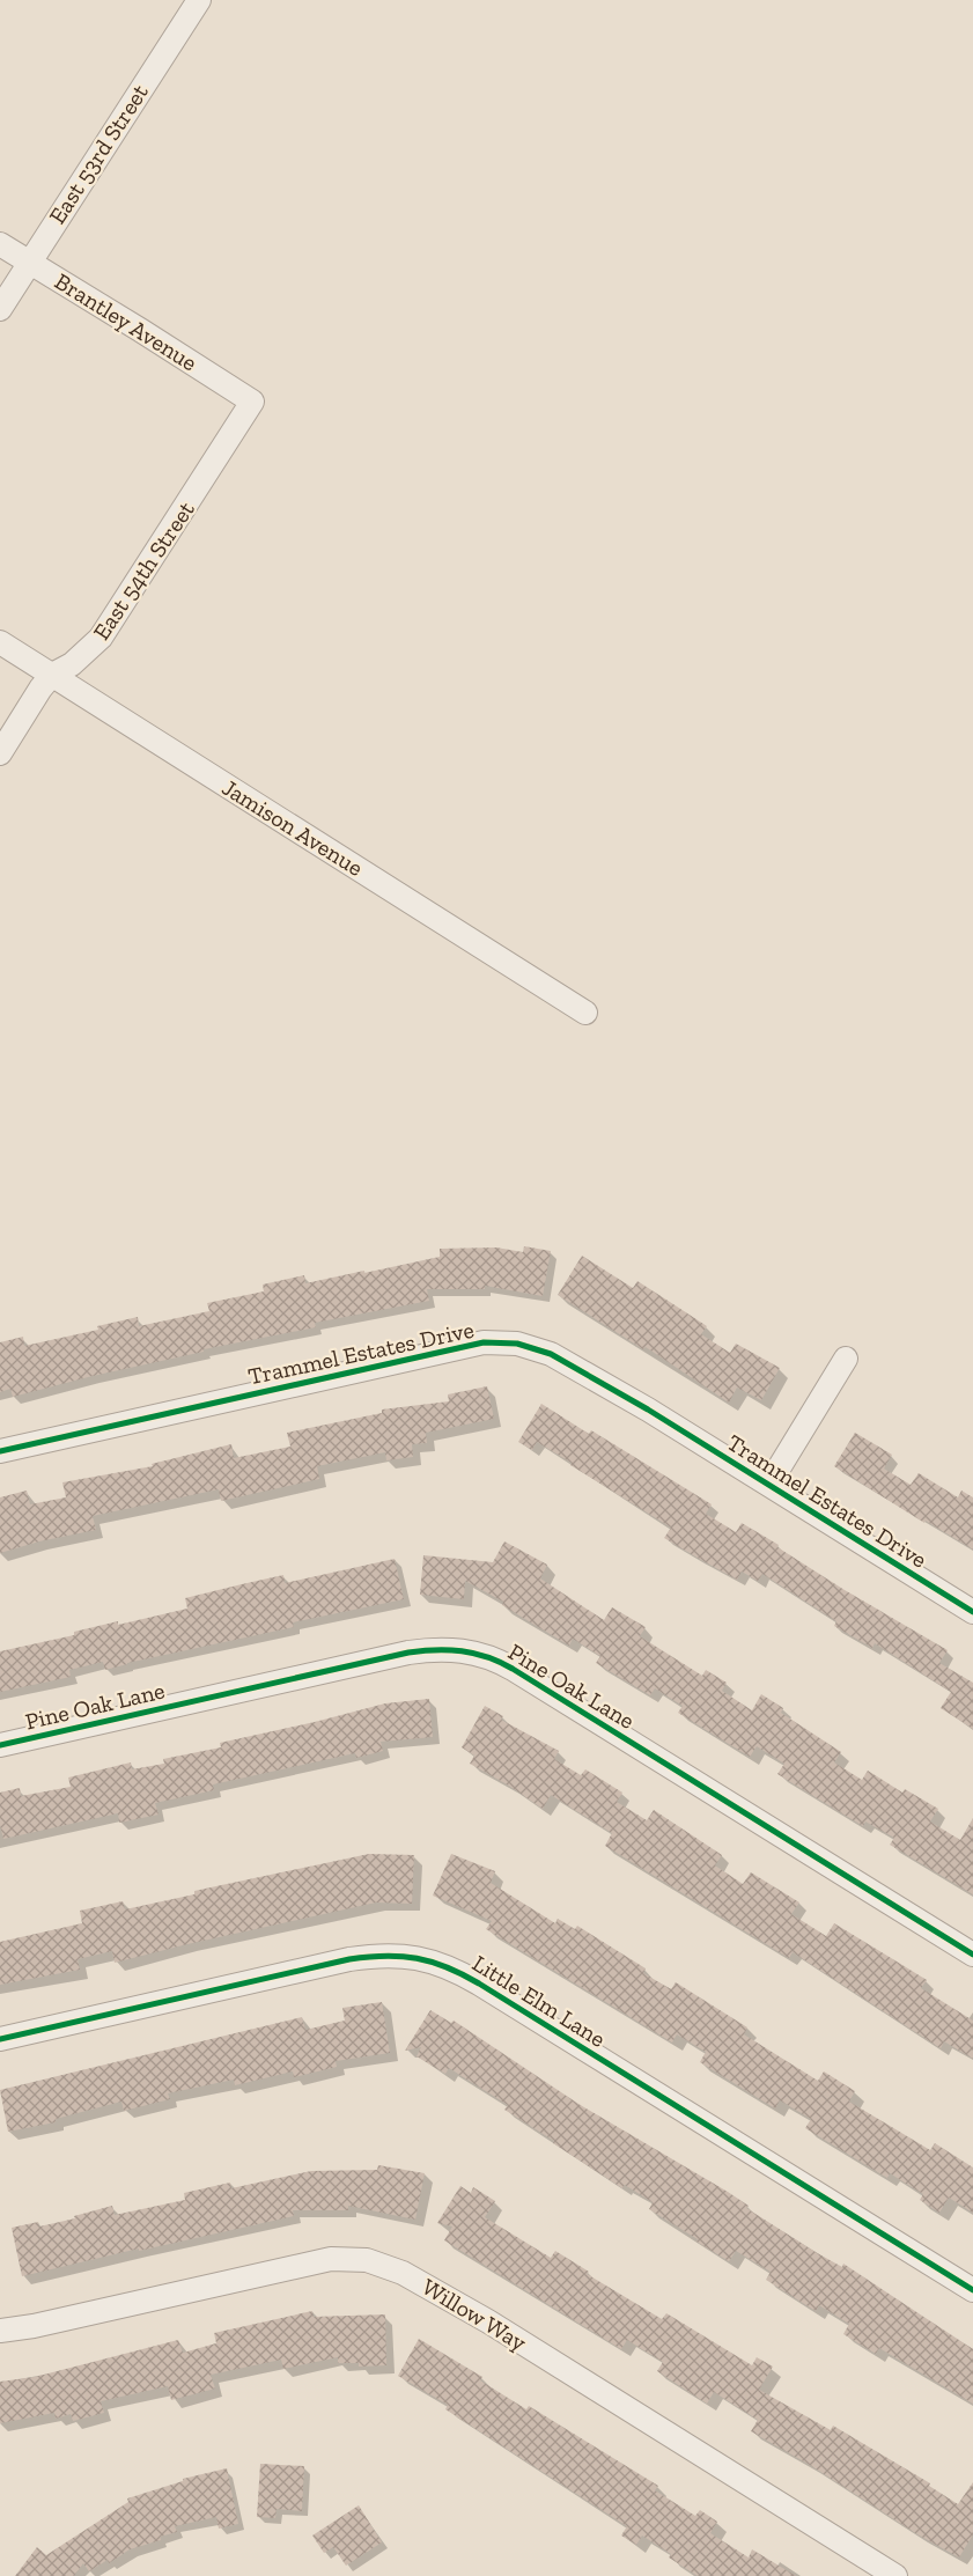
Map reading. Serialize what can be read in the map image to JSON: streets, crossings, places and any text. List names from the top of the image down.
{
  "streets": {
    "street": [
      "East 53rd Street",
      "Brantley Avenue",
      "East 54th Street",
      "Jamison Avenue",
      "Trammel Estates Drive",
      "Pine Oak Lane",
      "Little Elm Lane",
      "Willow Way"
    ]
  },
  "crossings": [
    ["East 53rd Street", "Brantley Avenue"],
    ["Brantley Avenue", "East 54th Street"],
    ["East 54th Street", "Jamison Avenue"]
  ]
}
